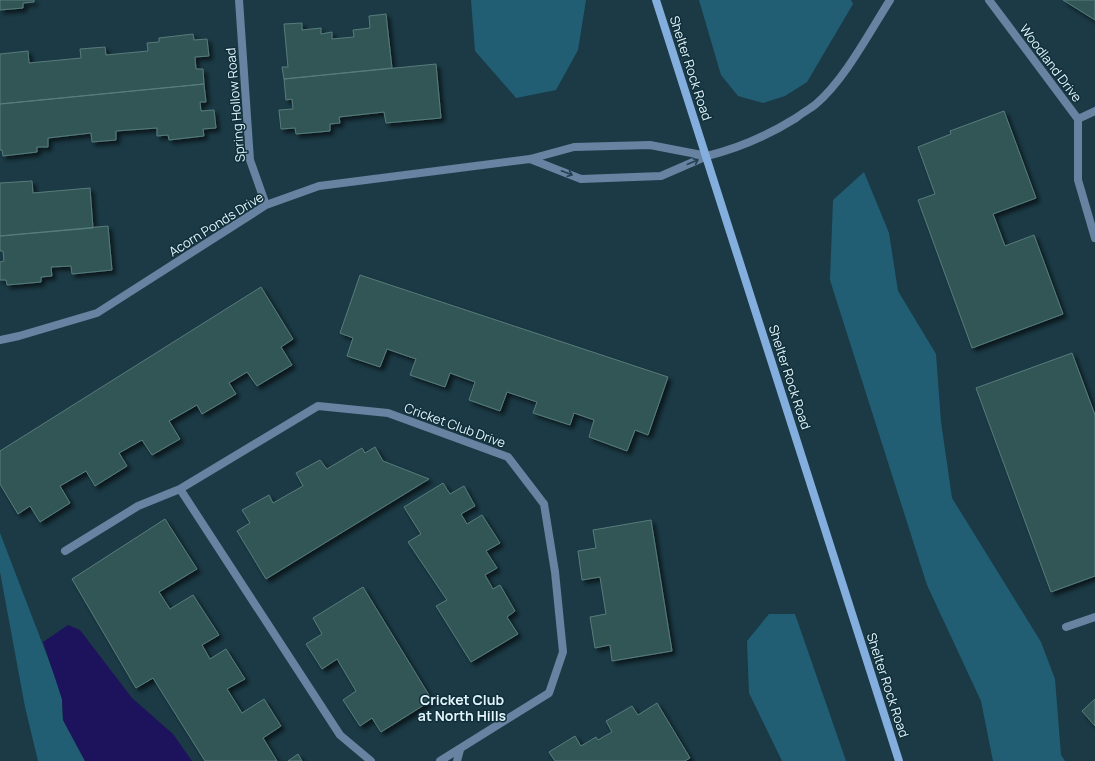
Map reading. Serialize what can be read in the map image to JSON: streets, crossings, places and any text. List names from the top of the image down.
{
  "streets": {
    "main road": ["Shelter Rock Road"],
    "street": [
      "Woodland Drive",
      "Spring Hollow Road",
      "Acorn Ponds Drive",
      "Cricket Club Drive"
    ]
  },
  "crossings": [
    ["Shelter Rock Road", "Acorn Ponds Drive"],
    ["Spring Hollow Road", "Acorn Ponds Drive"]
  ],
  "districts": ["Cricket Club at North Hills"]
}
